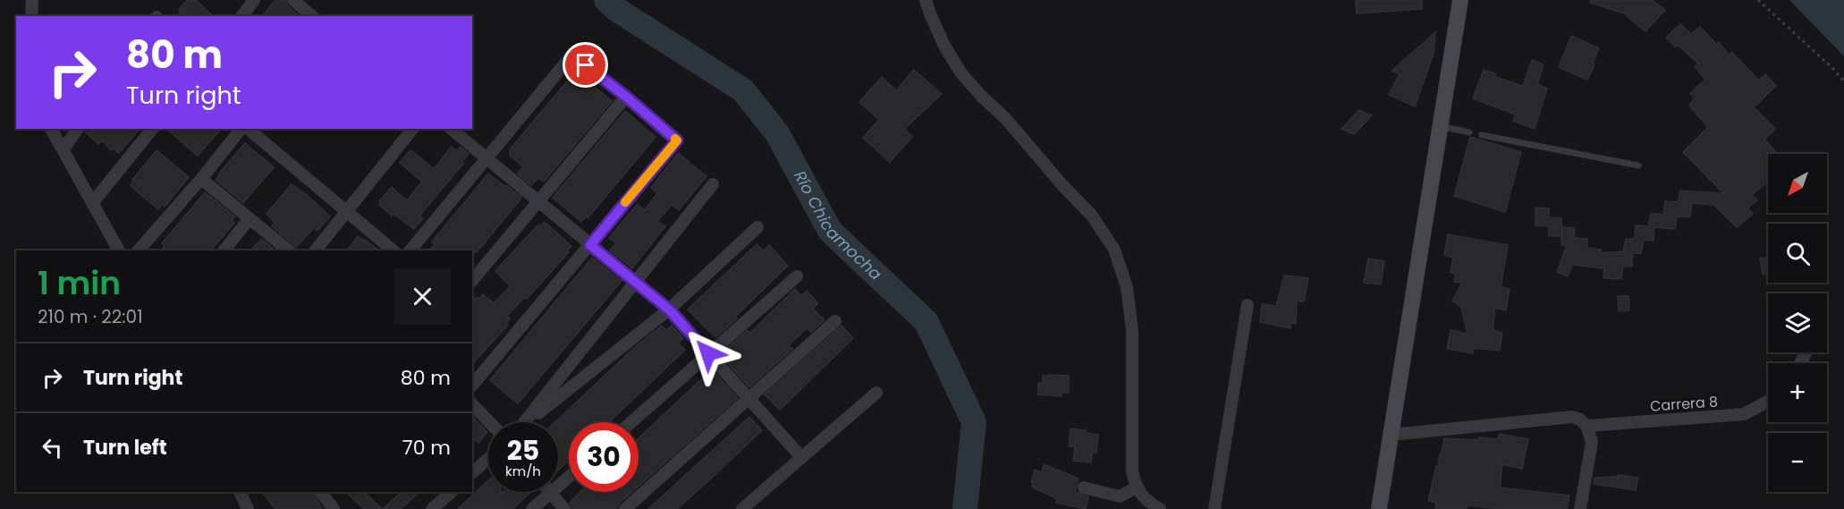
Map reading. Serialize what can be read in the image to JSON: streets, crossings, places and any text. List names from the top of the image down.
{
  "streets": {
    "street": ["Carrera 8"]
  },
  "water": ["Río Chicamocha"],
  "north": "bottom left",
  "page": {
    "turn": ["80 m", "Turn right"],
    "map_buttons": ["+", "−"],
    "heading": ["1 min", "210 m · 22:01"],
    "list": [
      {
        "name": "Turn right",
        "value": "80 m"
      },
      {
        "name": "Turn left",
        "value": "70 m"
      }
    ],
    "speed": "25 km/h",
    "limit": "30"
  }
}
